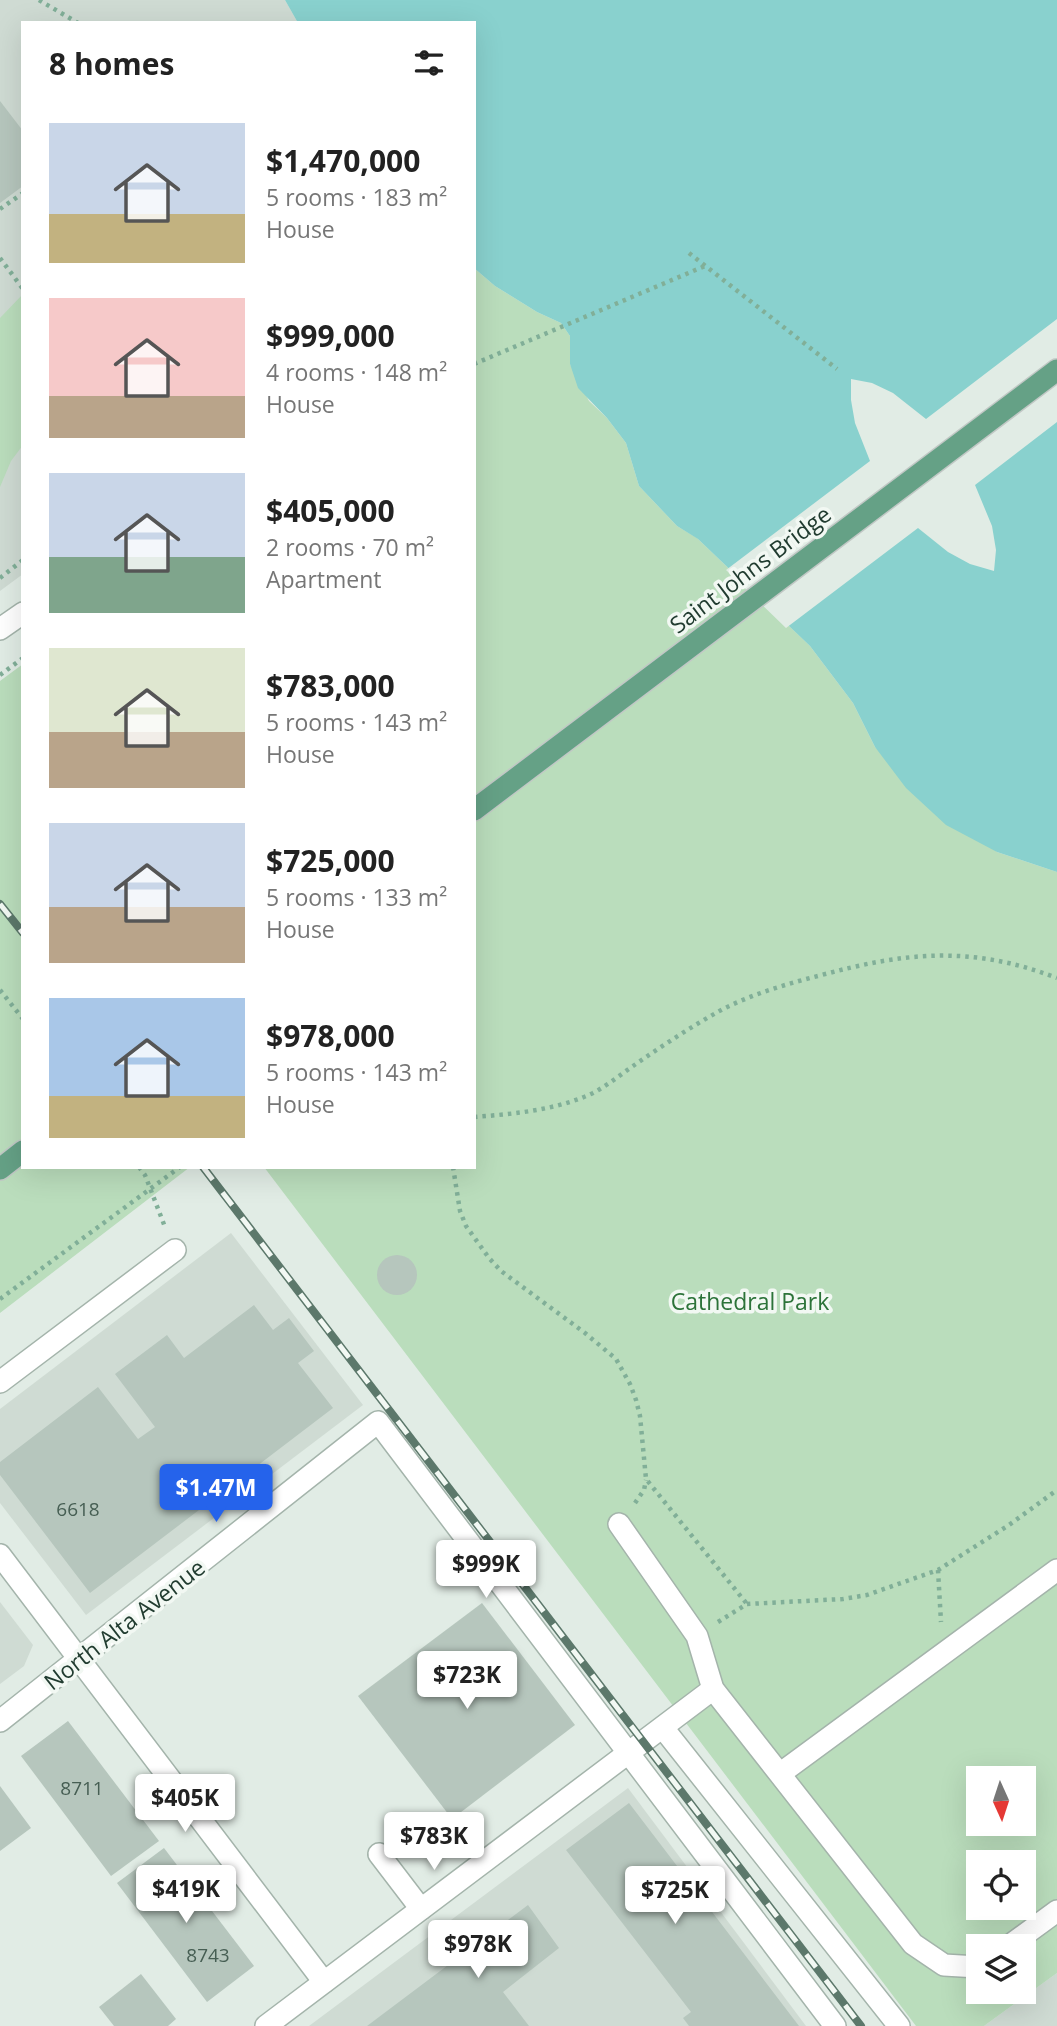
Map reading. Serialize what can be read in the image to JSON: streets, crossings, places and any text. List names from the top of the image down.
{
  "streets": {
    "main road": ["Saint Johns Bridge"],
    "street": ["North Alta Avenue"]
  },
  "parks": ["Cathedral Park"],
  "house_numbers": ["6618", "8711", "8743"],
  "north": "bottom",
  "page": {
    "heading": "8 homes",
    "list": [
      {
        "name": "$1,470,000",
        "note": "5 rooms · 183 m² · House"
      },
      {
        "name": "$999,000",
        "note": "4 rooms · 148 m² · House"
      },
      {
        "name": "$405,000",
        "note": "2 rooms · 70 m² · Apartment"
      },
      {
        "name": "$783,000",
        "note": "5 rooms · 143 m² · House"
      },
      {
        "name": "$725,000",
        "note": "5 rooms · 133 m² · House"
      },
      {
        "name": "$978,000",
        "note": "5 rooms · 143 m² · House"
      }
    ],
    "price": [
      "$1.47M",
      "$999K",
      "$723K",
      "$405K",
      "$783K",
      "$419K",
      "$725K",
      "$978K"
    ]
  }
}
